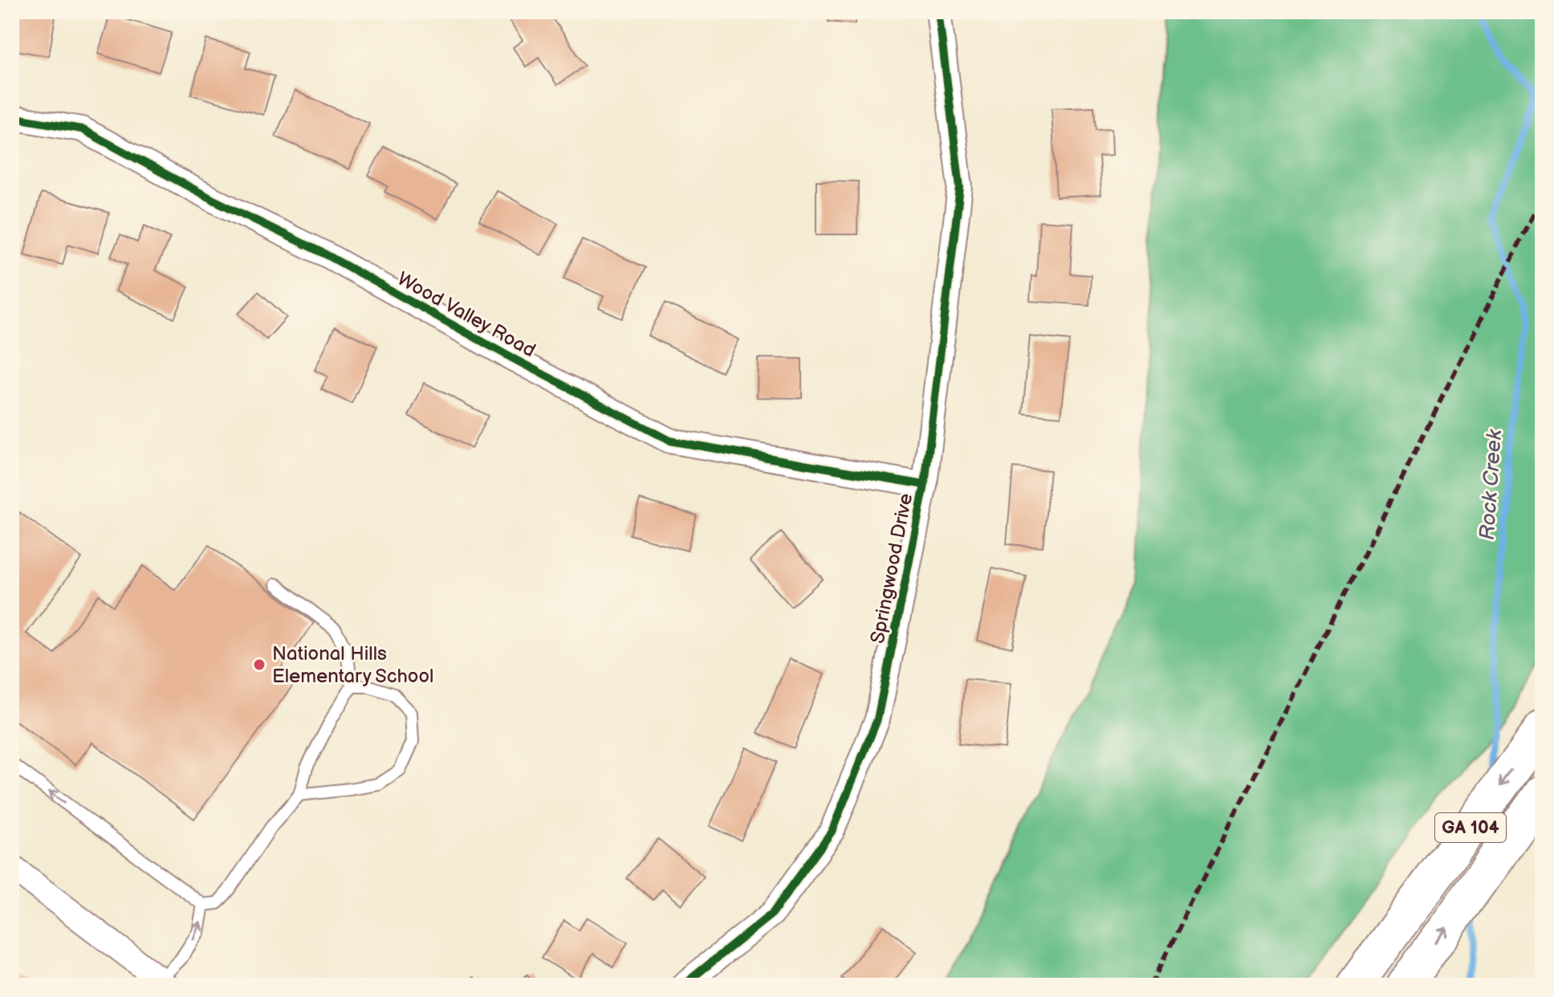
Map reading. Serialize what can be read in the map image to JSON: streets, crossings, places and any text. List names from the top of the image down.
{
  "streets": {
    "main road": ["GA 104"],
    "street": ["Wood Valley Road", "Springwood Drive"]
  },
  "crossings": [
    ["Wood Valley Road", "Springwood Drive"]
  ],
  "water": ["Rock Creek"],
  "places": ["National Hills Elementary School"]
}
